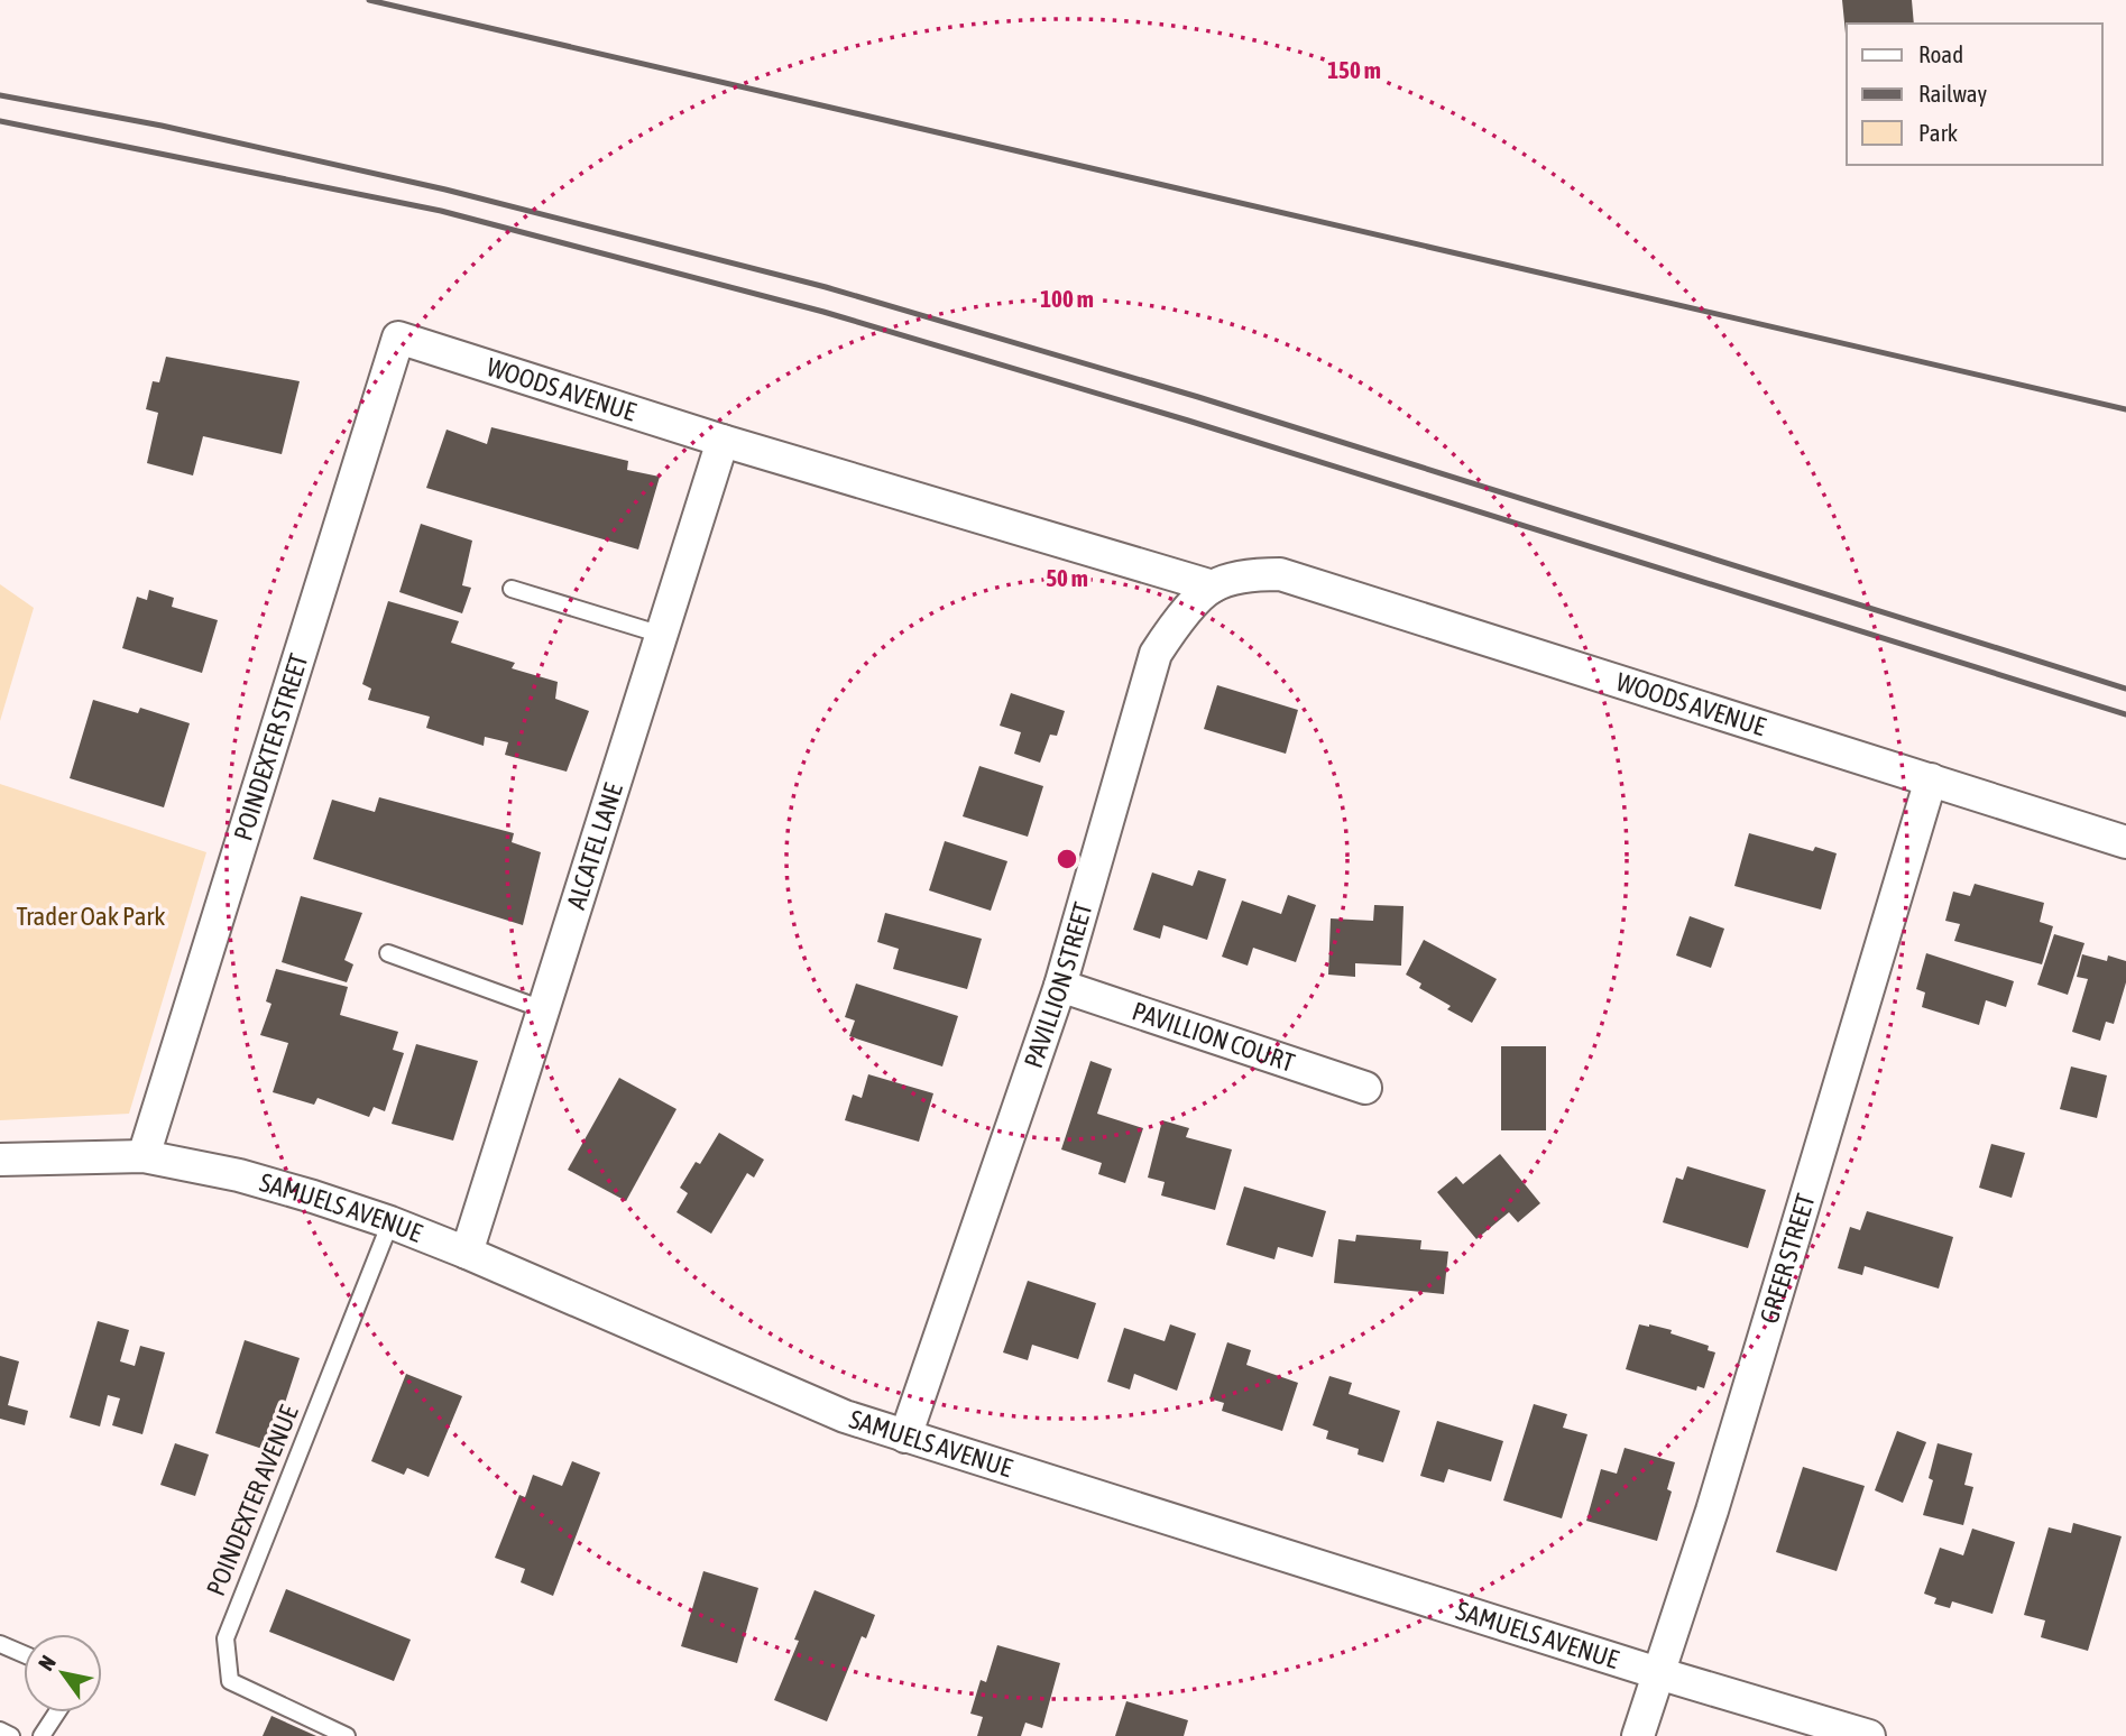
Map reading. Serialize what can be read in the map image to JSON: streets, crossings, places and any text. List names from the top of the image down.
{
  "streets": {
    "street": [
      "WOODS AVENUE",
      "POINDEXTER STREET",
      "ALCATEL LANE",
      "PAVILLION STREET",
      "PAVILLION COURT",
      "SAMUELS AVENUE",
      "GREER STREET"
    ],
    "lane": ["POINDEXTER AVENUE"]
  },
  "crossings": [
    ["WOODS AVENUE", "POINDEXTER STREET"],
    ["WOODS AVENUE", "ALCATEL LANE"],
    ["WOODS AVENUE", "PAVILLION STREET"],
    ["WOODS AVENUE", "GREER STREET"],
    ["POINDEXTER STREET", "SAMUELS AVENUE"],
    ["ALCATEL LANE", "SAMUELS AVENUE"],
    ["PAVILLION STREET", "PAVILLION COURT"],
    ["PAVILLION STREET", "SAMUELS AVENUE"],
    ["SAMUELS AVENUE", "GREER STREET"],
    ["SAMUELS AVENUE", "POINDEXTER AVENUE"]
  ],
  "parks": ["Trader Oak Park"],
  "legend": ["Road", "Railway", "Park"],
  "north": "top left",
  "rings": ["150 m", "100 m", "50 m"]
}
